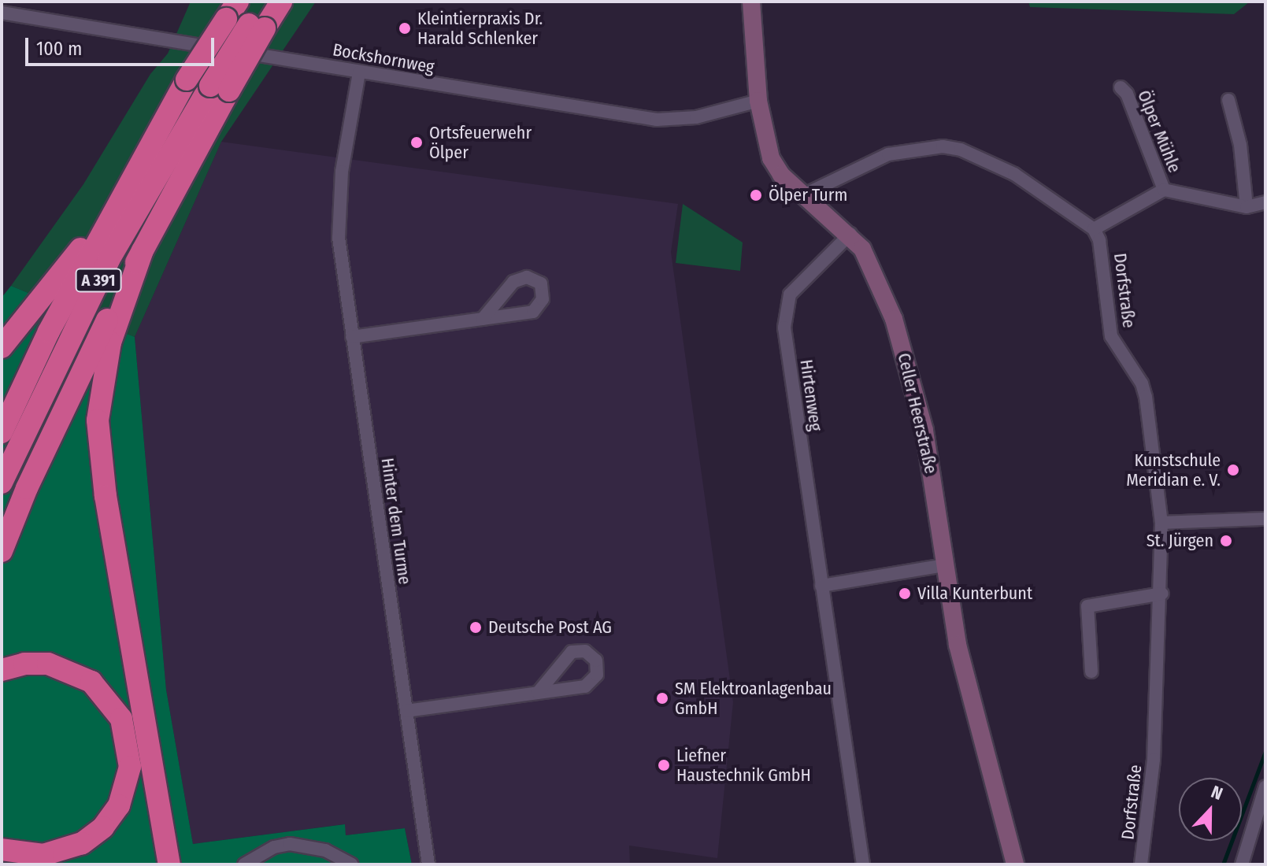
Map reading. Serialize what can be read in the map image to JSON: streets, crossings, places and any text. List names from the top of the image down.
{
  "streets": {
    "highway": ["A 391"],
    "main road": ["Celler Heerstraße"],
    "street": [
      "Bockshornweg",
      "Ölper Mühle",
      "Dorfstraße",
      "Hirtenweg",
      "Hinter dem Turme"
    ]
  },
  "crossings": [
    ["Bockshornweg", "Celler Heerstraße"],
    ["Bockshornweg", "Hinter dem Turme"],
    ["Hirtenweg", "Celler Heerstraße"]
  ],
  "places": [
    "Kleintierpraxis Dr. Harald Schlenker",
    "Ortsfeuerwehr Ölper",
    "Ölper Turm",
    "Kunstschule Meridian e. V.",
    "St. Jürgen",
    "Villa Kunterbunt",
    "Deutsche Post AG",
    "SM Elektroanlagenbau GmbH",
    "Liefner Haustechnik GmbH"
  ],
  "scale_bar": "100 m",
  "north": "top"
}
